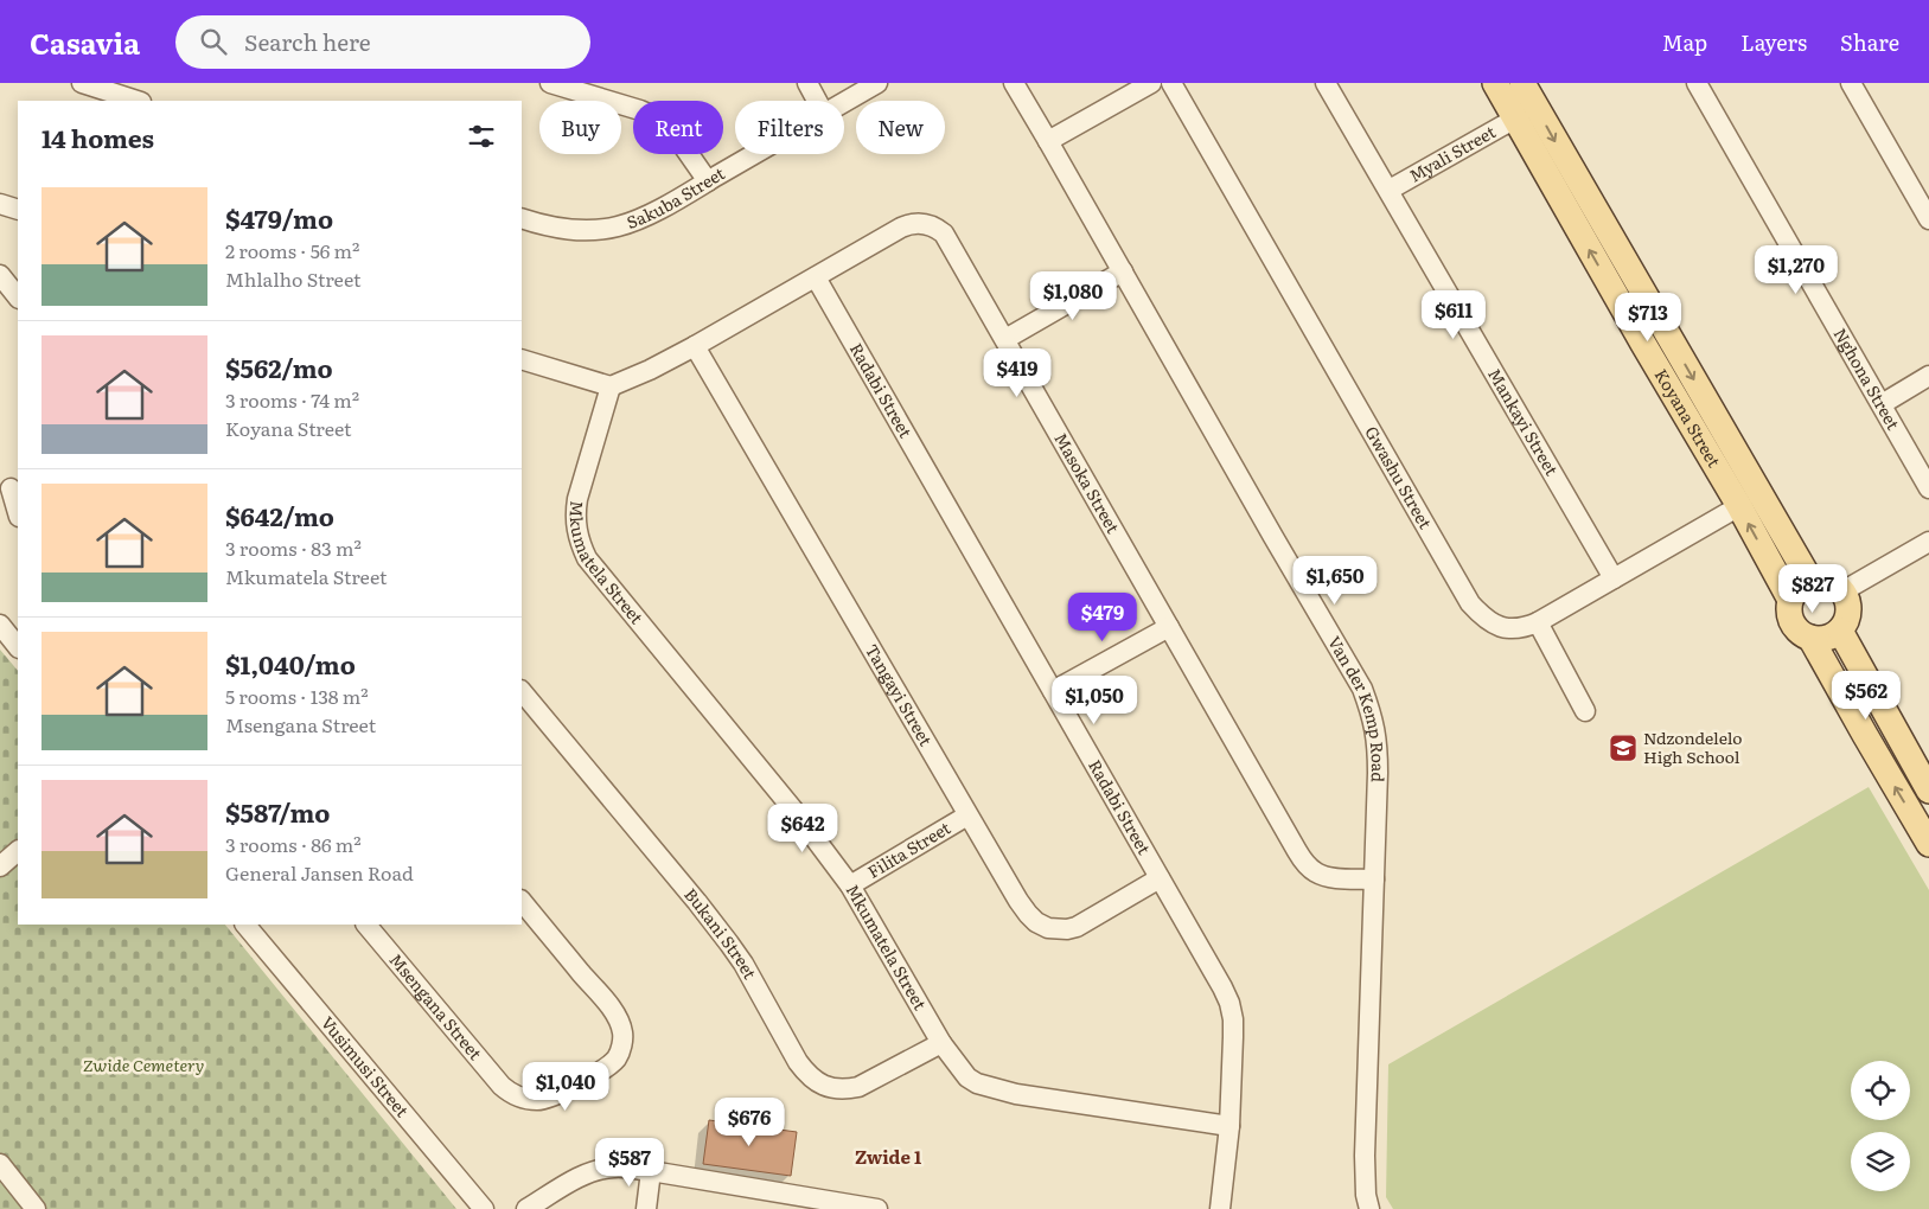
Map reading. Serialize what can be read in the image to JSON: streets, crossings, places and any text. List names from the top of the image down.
{
  "streets": {
    "main road": ["Koyana Street"],
    "street": [
      "Myali Street",
      "Sakuba Street",
      "Nghona Street",
      "Radabi Street",
      "Mankayi Street",
      "Gwashu Street",
      "Masoka Street",
      "Mkumatela Street",
      "Tangayi Street",
      "Van der Kemp Road",
      "Filita Street",
      "Bukani Street",
      "Msengana Street",
      "Vusimusi Street"
    ]
  },
  "crossings": [
    ["Myali Street", "Koyana Street"],
    ["Myali Street", "Mankayi Street"],
    ["Radabi Street", "Masoka Street"],
    ["Radabi Street", "Mkumatela Street"],
    ["Radabi Street", "Tangayi Street"],
    ["Koyana Street", "Gwashu Street"],
    ["Mankayi Street", "Gwashu Street"],
    ["Masoka Street", "Mkumatela Street"],
    ["Masoka Street", "Tangayi Street"],
    ["Masoka Street", "Van der Kemp Road"],
    ["Mkumatela Street", "Filita Street"],
    ["Mkumatela Street", "Bukani Street"],
    ["Tangayi Street", "Filita Street"]
  ],
  "districts": ["Zwide 1"],
  "parks": ["Zwide Cemetery"],
  "places": {
    "school or university": ["Ndzondelelo High School"]
  },
  "page": {
    "header": "Casavia",
    "search": "Search here",
    "nav": ["Map", "Layers", "Share"],
    "chip": [
      "Buy",
      "Rent",
      "Filters",
      "New"
    ],
    "heading": "14 homes",
    "list": [
      {
        "name": "$479/mo",
        "note": "2 rooms · 56 m² · Mhlalho Street"
      },
      {
        "name": "$562/mo",
        "note": "3 rooms · 74 m² · Koyana Street"
      },
      {
        "name": "$642/mo",
        "note": "3 rooms · 83 m² · Mkumatela Street"
      },
      {
        "name": "$1,040/mo",
        "note": "5 rooms · 138 m² · Msengana Street"
      },
      {
        "name": "$587/mo",
        "note": "3 rooms · 86 m² · General Jansen Road"
      }
    ],
    "price": [
      "$1,270",
      "$1,080",
      "$611",
      "$713",
      "$419",
      "$1,650",
      "$827",
      "$479",
      "$562",
      "$1,050",
      "$642",
      "$1,040",
      "$676",
      "$587"
    ]
  }
}
